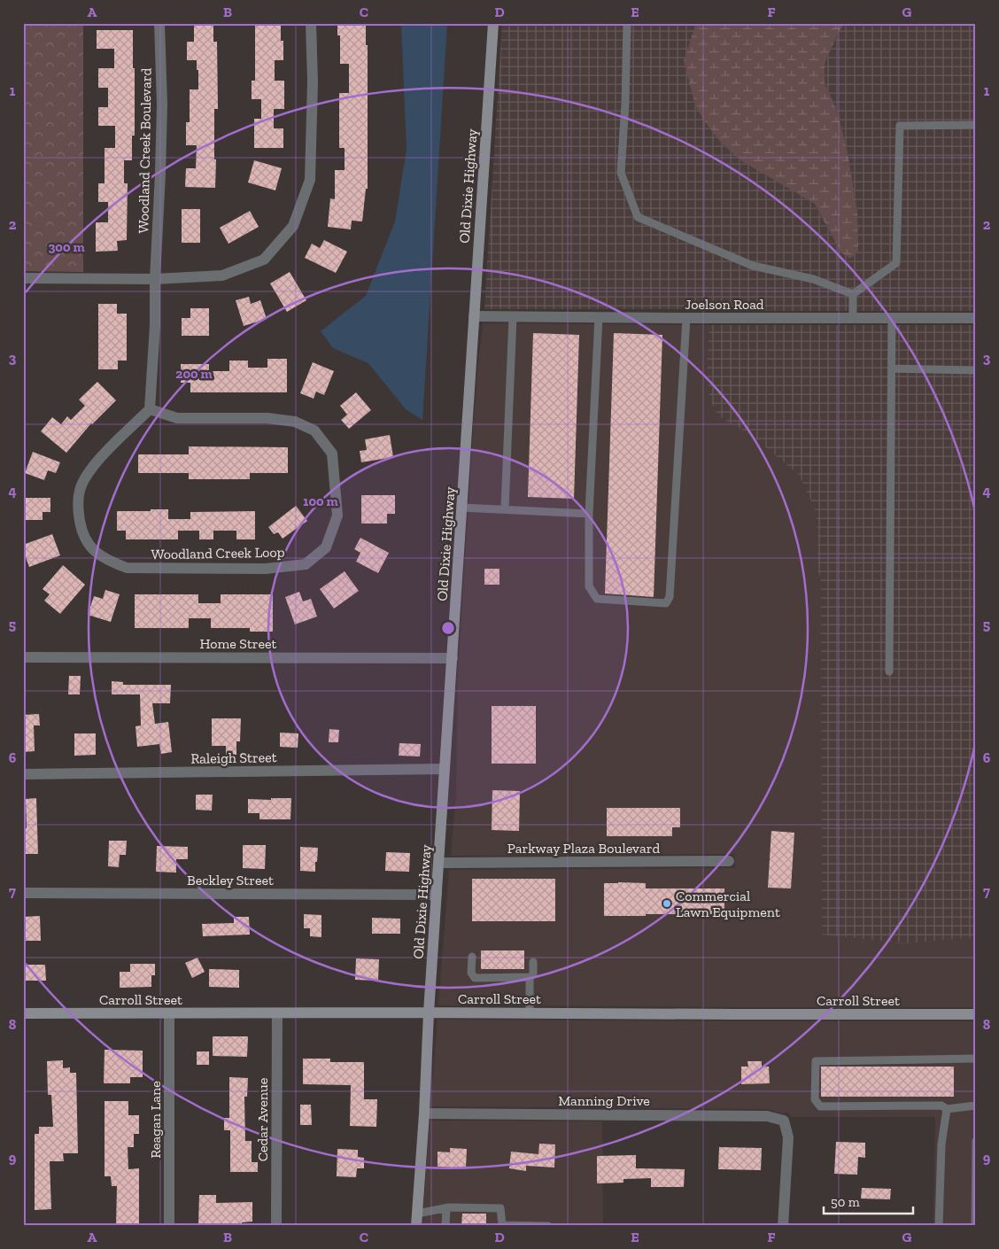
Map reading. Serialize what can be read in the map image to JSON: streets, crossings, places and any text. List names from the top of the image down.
{
  "streets": {
    "street": [
      "Woodland Creek Boulevard",
      "Old Dixie Highway",
      "Joelson Road",
      "Woodland Creek Loop",
      "Home Street",
      "Raleigh Street",
      "Parkway Plaza Boulevard",
      "Beckley Street",
      "Carroll Street",
      "Manning Drive",
      "Reagan Lane",
      "Cedar Avenue"
    ]
  },
  "crossings": [
    ["Old Dixie Highway", "Joelson Road"],
    ["Old Dixie Highway", "Home Street"],
    ["Old Dixie Highway", "Raleigh Street"],
    ["Old Dixie Highway", "Parkway Plaza Boulevard"],
    ["Old Dixie Highway", "Beckley Street"],
    ["Old Dixie Highway", "Carroll Street"],
    ["Old Dixie Highway", "Manning Drive"],
    ["Carroll Street", "Reagan Lane"],
    ["Carroll Street", "Cedar Avenue"]
  ],
  "places": ["Commercial Lawn Equipment"],
  "scale_bar": "50 m",
  "grid": {
    "columns": [
      "A",
      "B",
      "C",
      "D",
      "E",
      "F",
      "G"
    ],
    "rows": [
      "1",
      "2",
      "3",
      "4",
      "5",
      "6",
      "7",
      "8",
      "9"
    ]
  },
  "rings": ["300 m", "200 m", "100 m"]
}
